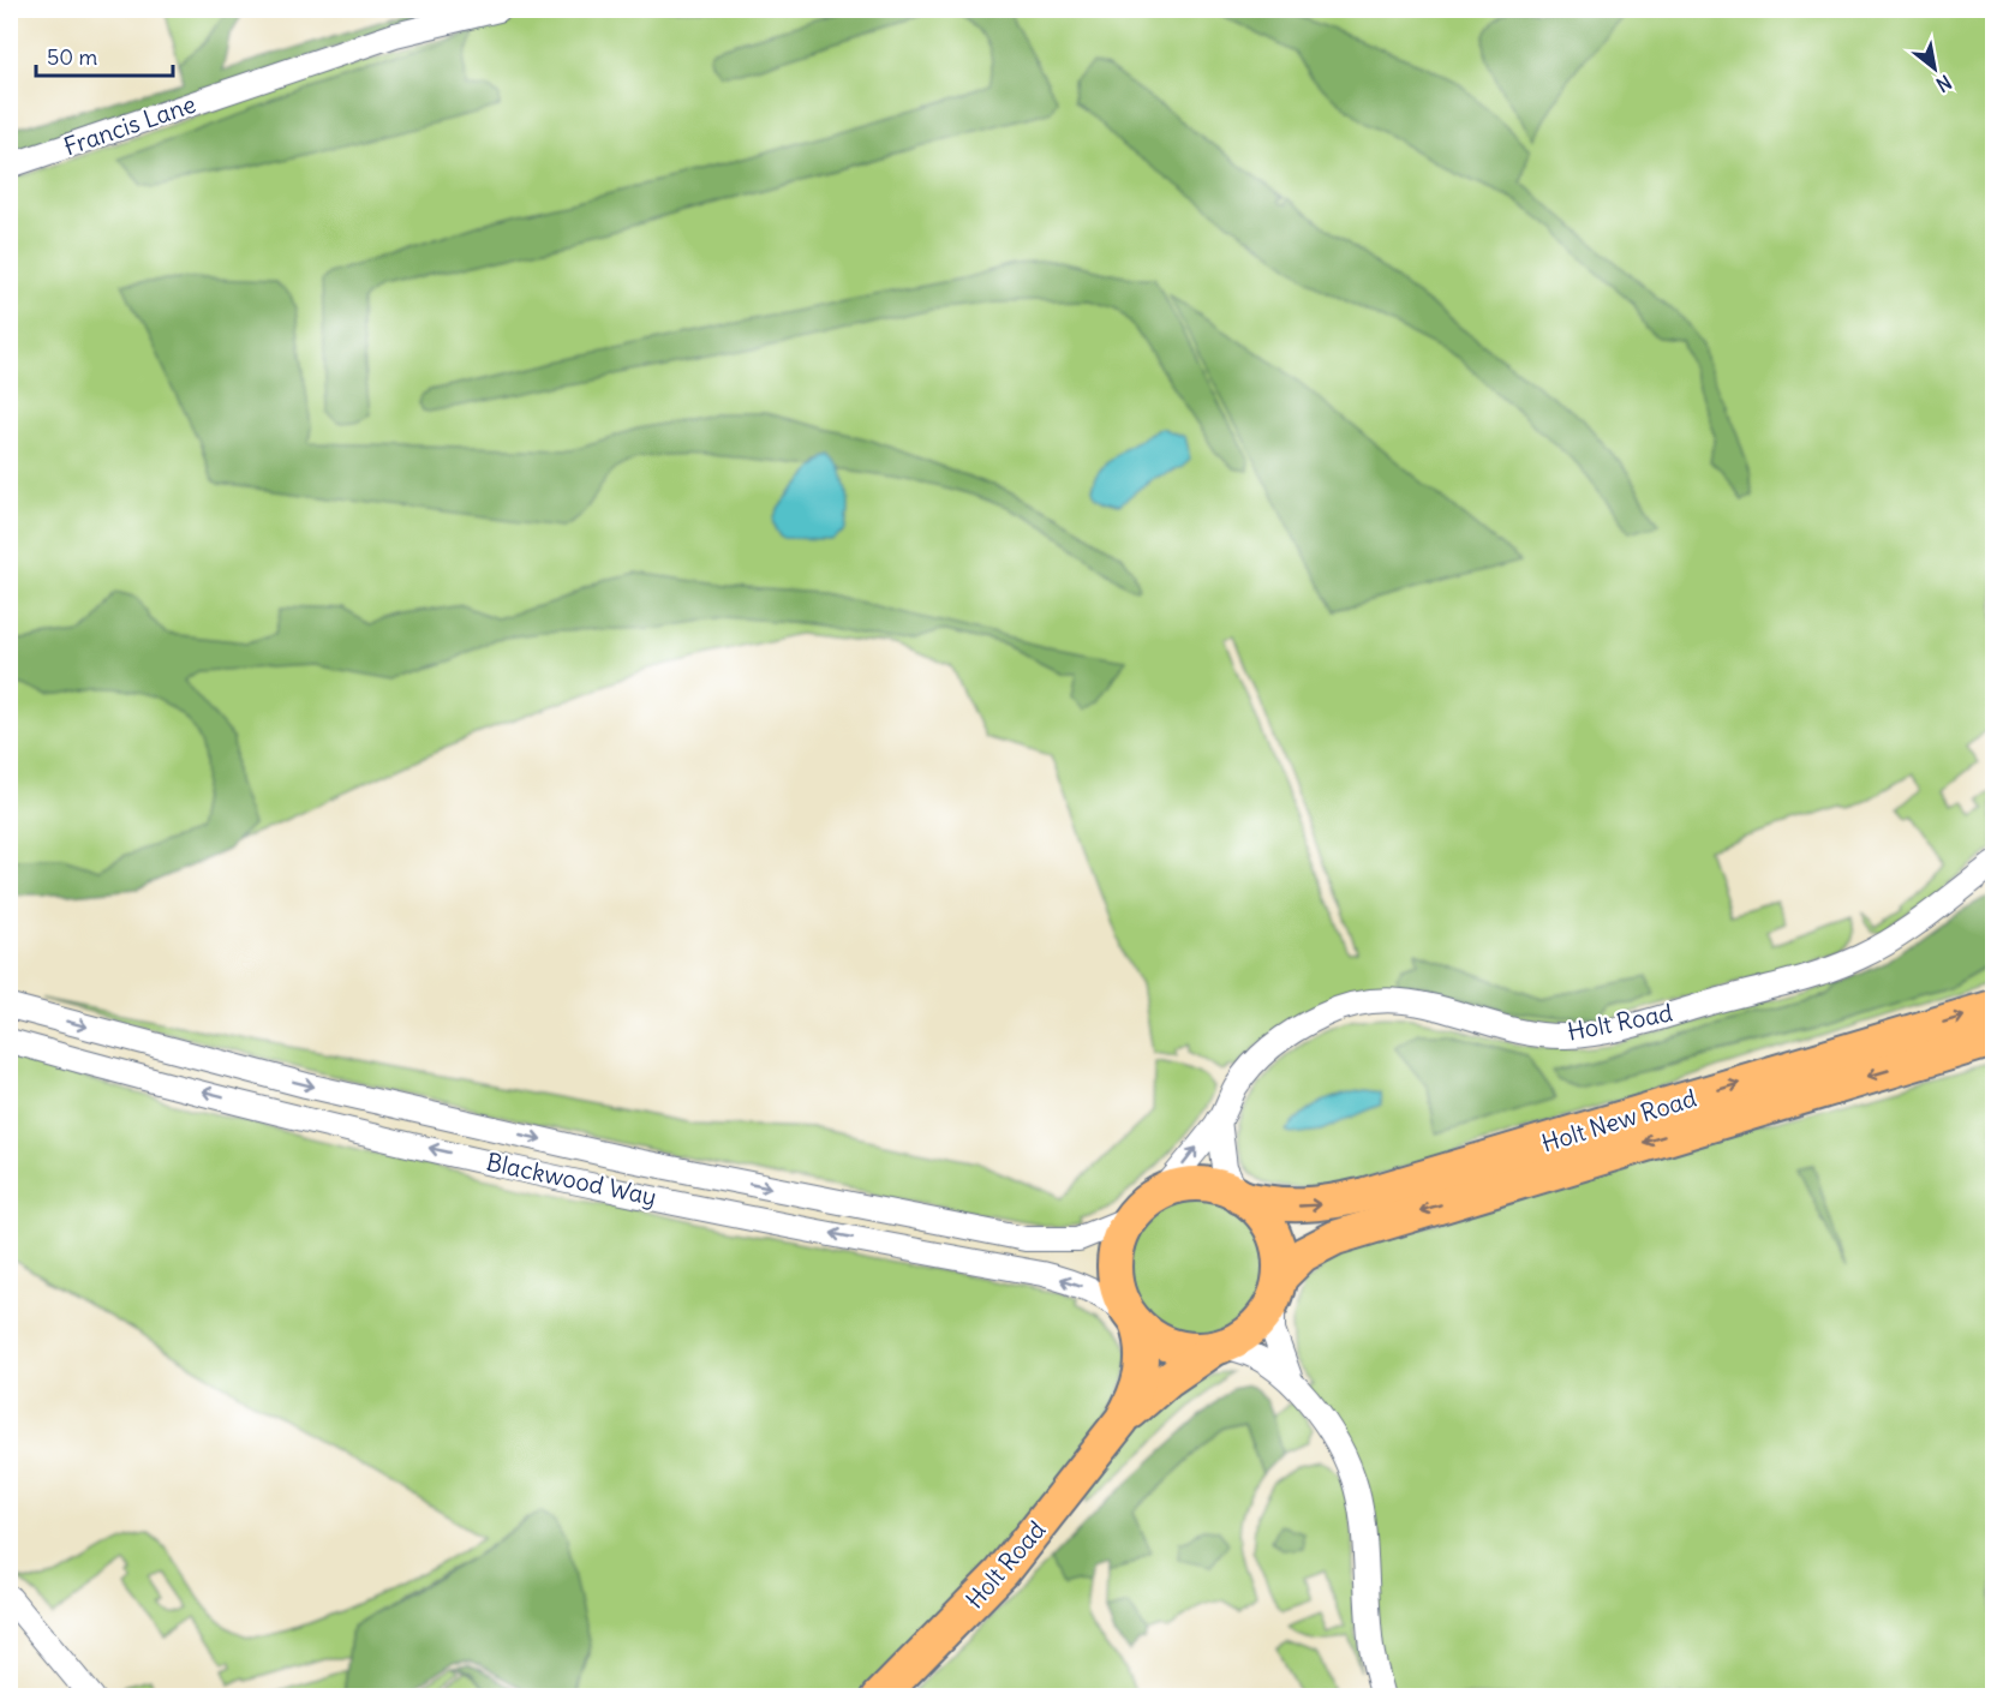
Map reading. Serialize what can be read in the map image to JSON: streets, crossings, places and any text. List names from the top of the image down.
{
  "streets": {
    "highway": ["Holt Road", "Holt New Road"],
    "street": ["Francis Lane", "Blackwood Way"]
  },
  "crossings": [
    ["Holt Road", "Holt New Road"],
    ["Holt Road", "Blackwood Way"],
    ["Holt New Road", "Blackwood Way"]
  ],
  "scale_bar": "50 m",
  "north": "bottom right"
}
